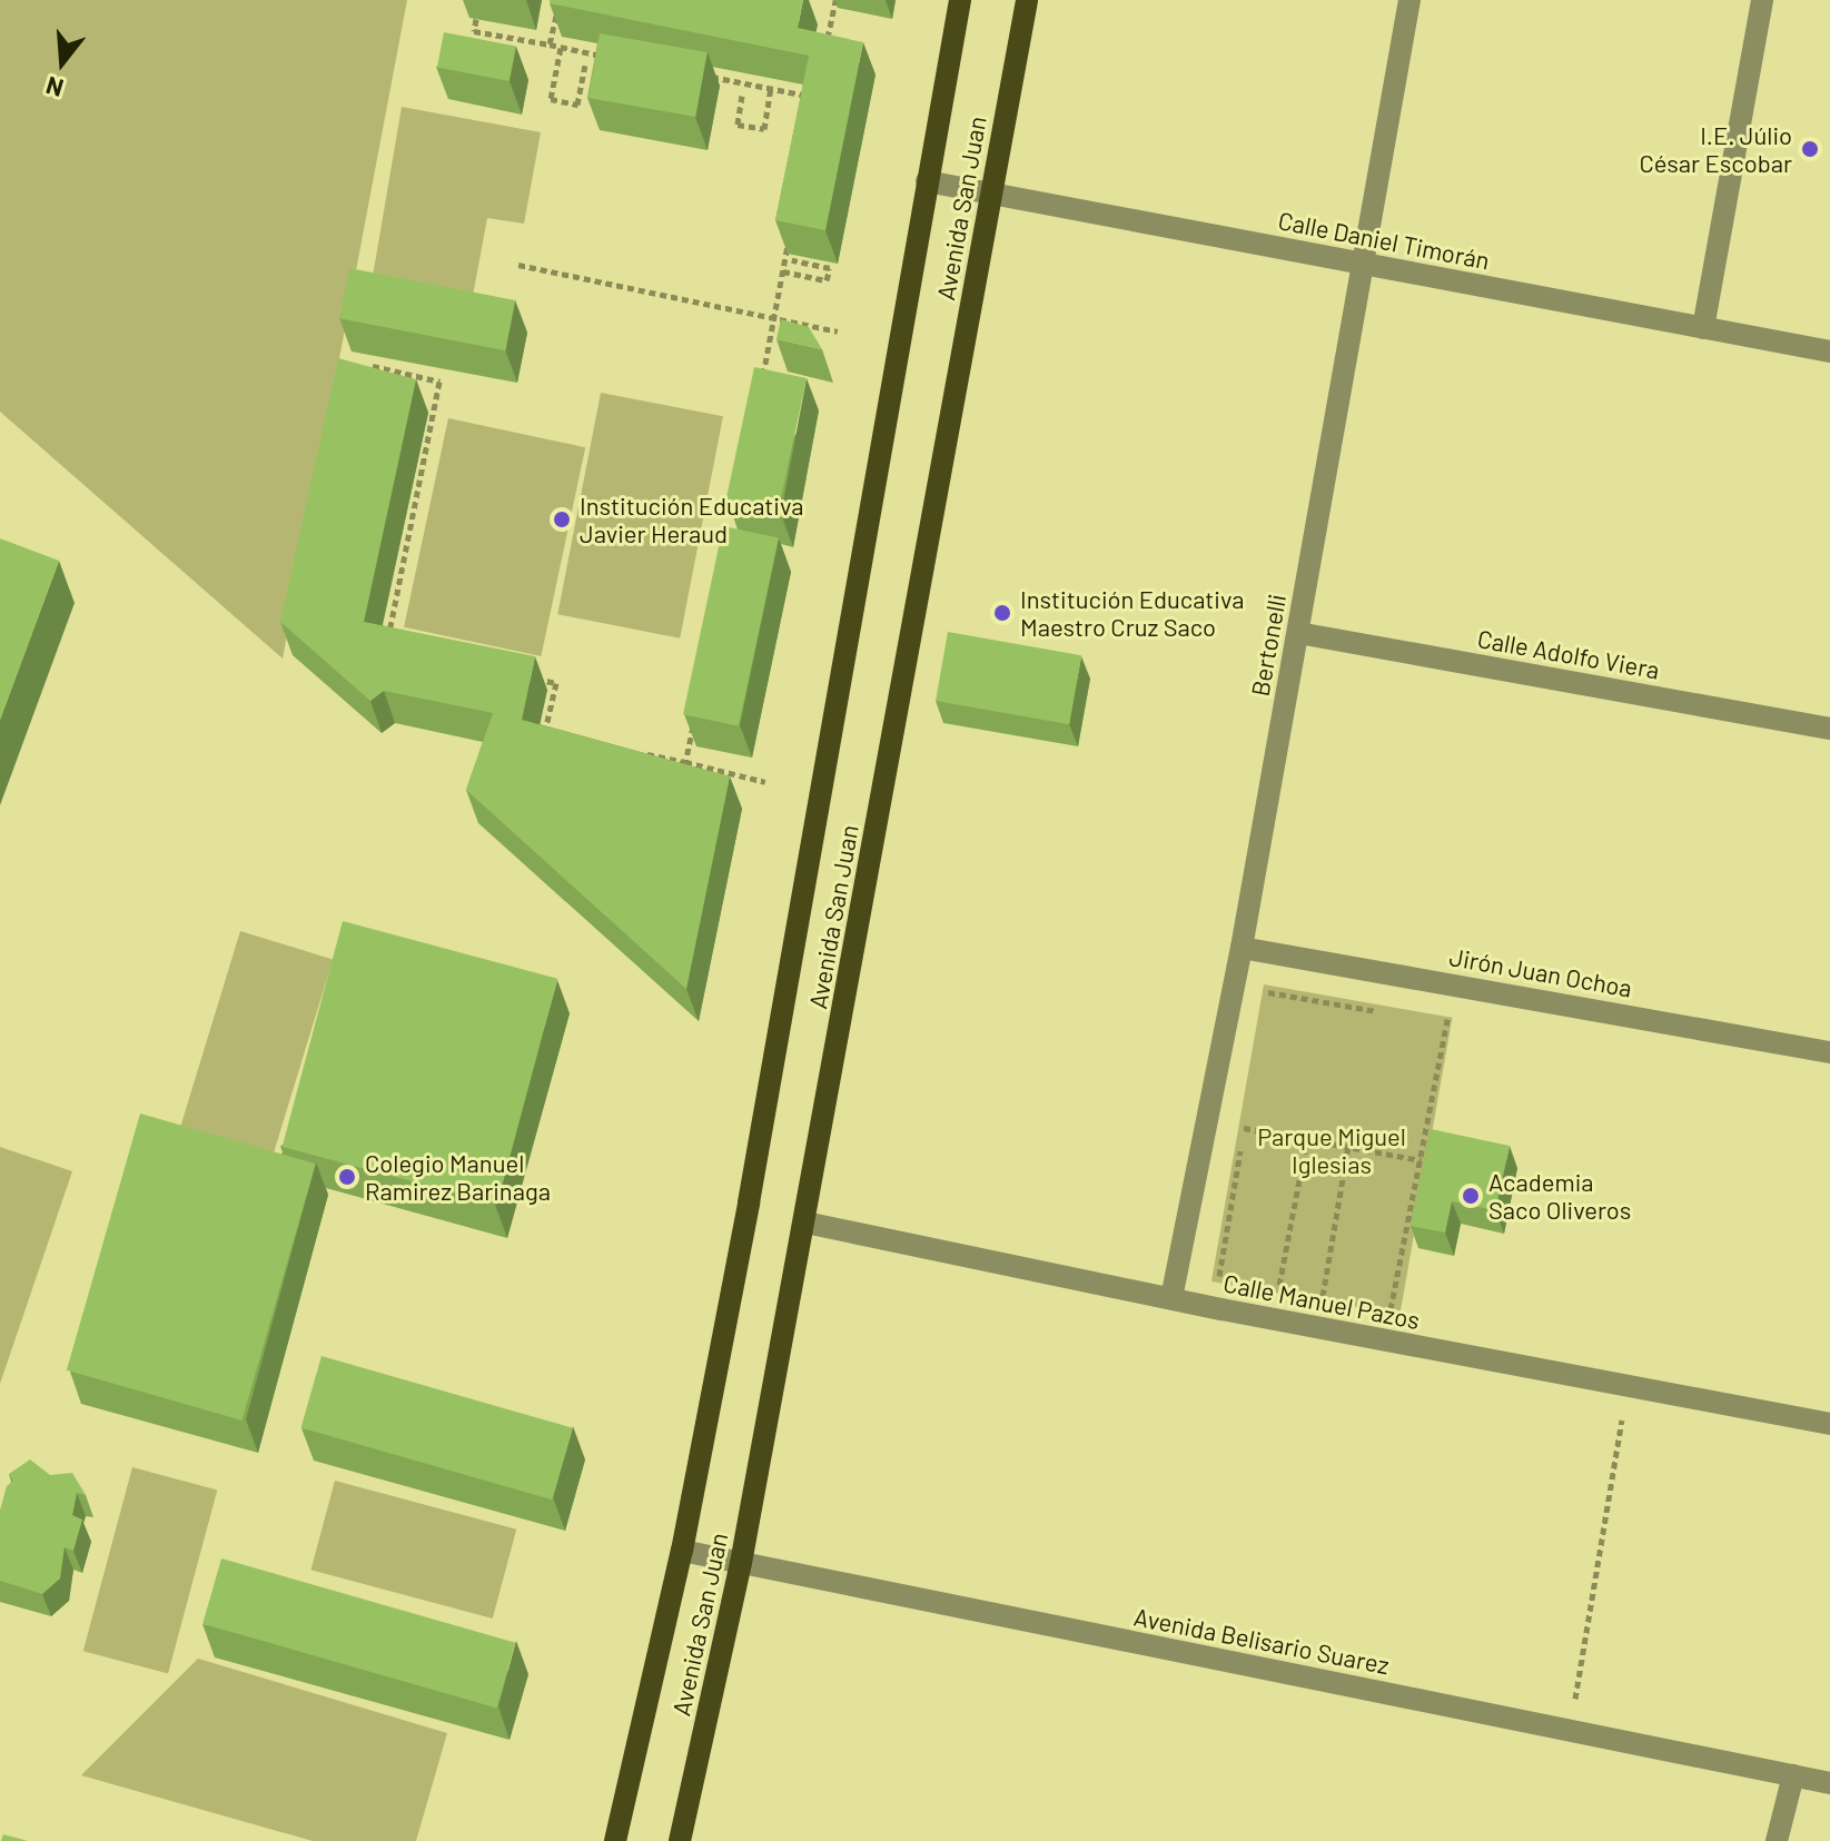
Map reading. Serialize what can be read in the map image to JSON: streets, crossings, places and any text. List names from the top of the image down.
{
  "streets": {
    "main road": ["Avenida San Juan"],
    "street": [
      "Calle Daniel Timorán",
      "Bertonelli",
      "Calle Adolfo Viera",
      "Jirón Juan Ochoa",
      "Calle Manuel Pazos",
      "Avenida Belisario Suarez"
    ]
  },
  "crossings": [
    ["Avenida San Juan", "Calle Daniel Timorán"],
    ["Avenida San Juan", "Calle Manuel Pazos"],
    ["Avenida San Juan", "Avenida Belisario Suarez"],
    ["Calle Daniel Timorán", "Bertonelli"],
    ["Bertonelli", "Calle Adolfo Viera"],
    ["Bertonelli", "Jirón Juan Ochoa"],
    ["Bertonelli", "Calle Manuel Pazos"]
  ],
  "parks": ["Parque Miguel Iglesias"],
  "places": [
    "I.E. Júlio César Escobar",
    "Institución Educativa Javier Heraud",
    "Institución Educativa Maestro Cruz Saco",
    "Colegio Manuel Ramirez Barinaga",
    "Academia Saco Oliveros"
  ],
  "north": "bottom"
}
